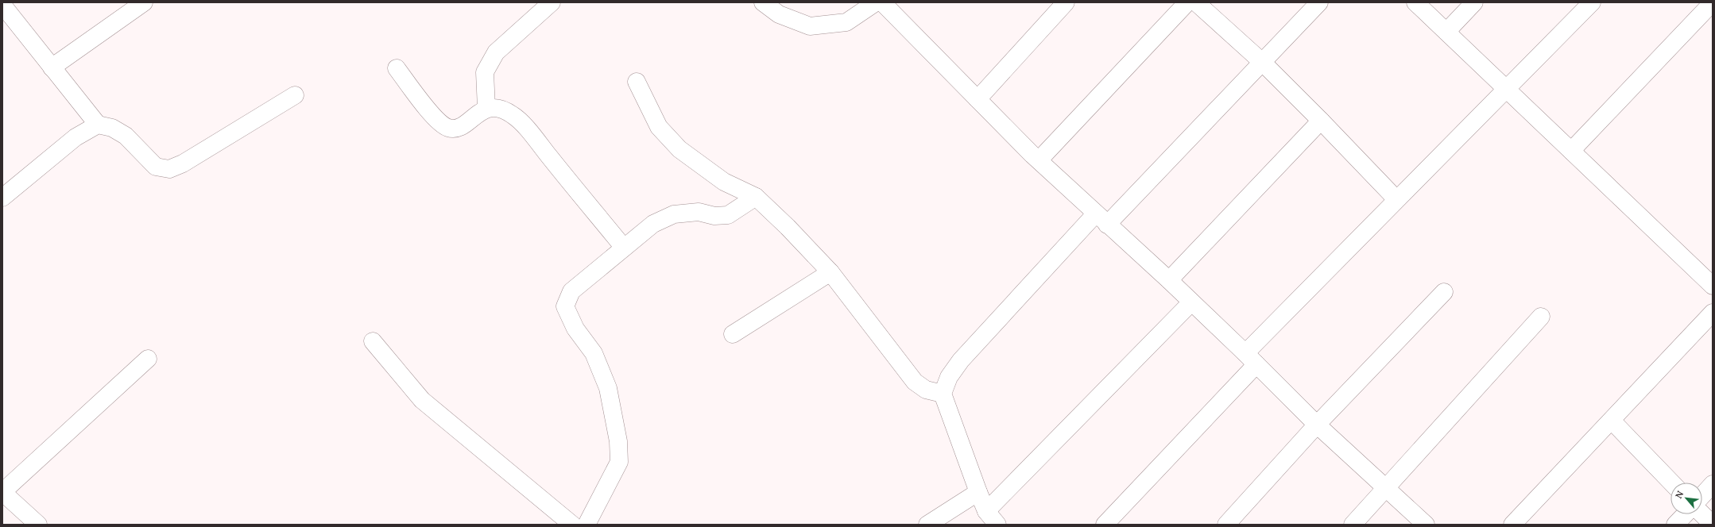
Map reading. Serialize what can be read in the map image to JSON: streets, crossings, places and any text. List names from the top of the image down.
{
  "north": "top left"
}
